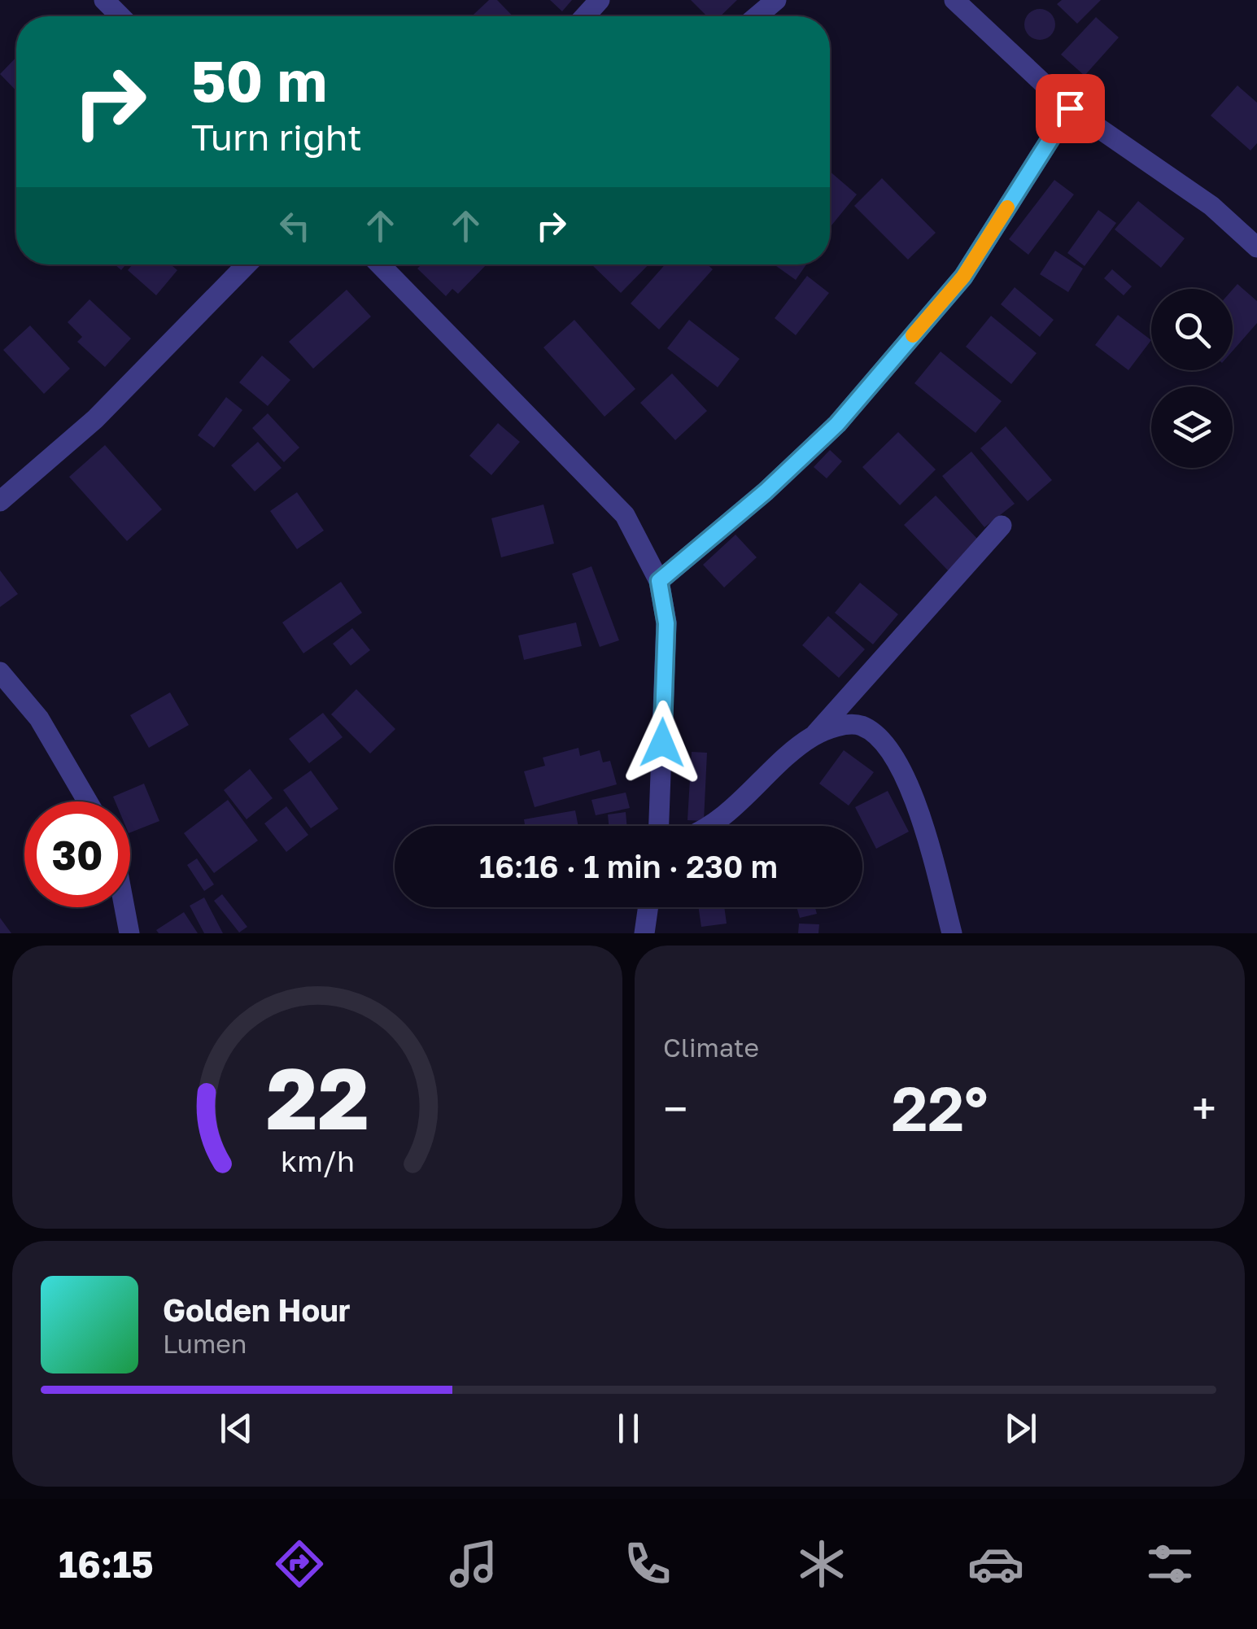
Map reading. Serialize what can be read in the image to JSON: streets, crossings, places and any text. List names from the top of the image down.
{
  "page": {
    "turn": ["50 m", "Turn right"],
    "limit": "30",
    "trip": "16:16 · 1 min · 230 m",
    "tile": "Climate",
    "heat": ["−", "22°", "+"],
    "song": ["Golden Hour", "Lumen"],
    "tabs": "16:15",
    "gauge": ["22", "km/h"]
  }
}
